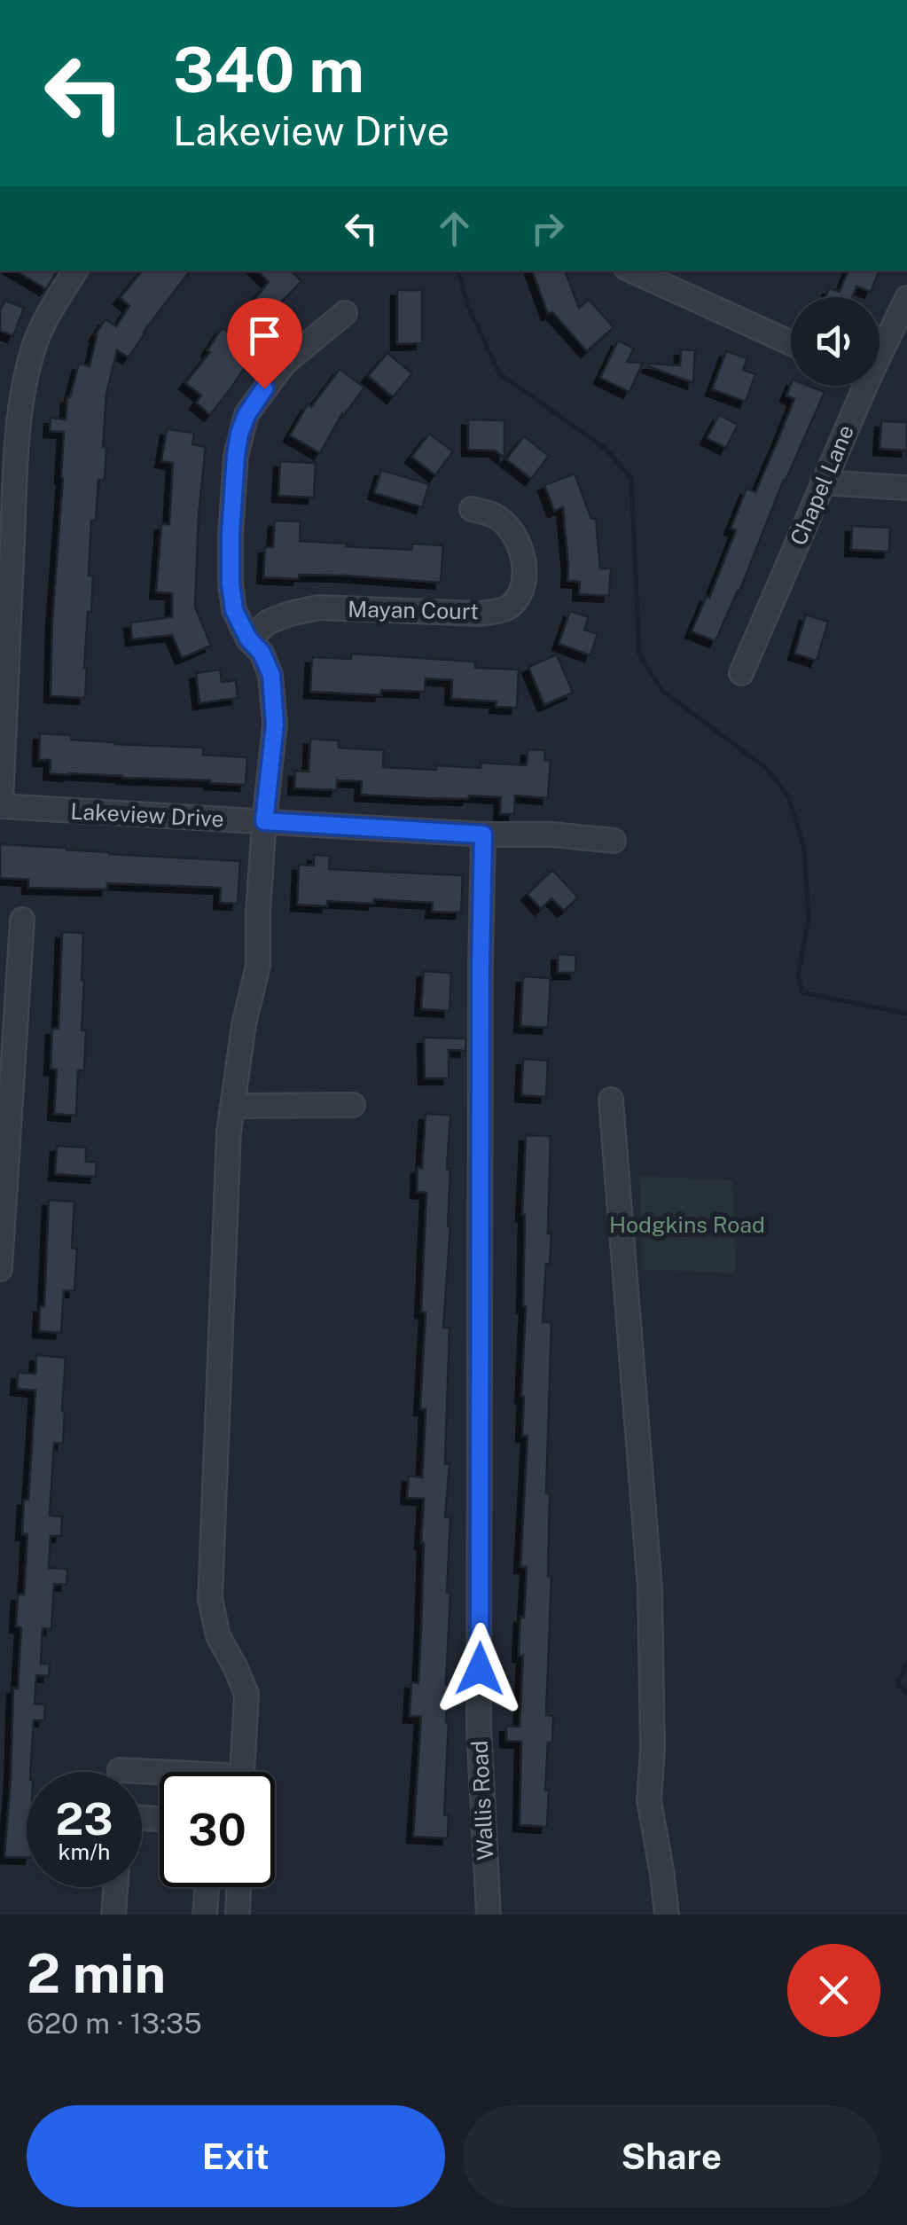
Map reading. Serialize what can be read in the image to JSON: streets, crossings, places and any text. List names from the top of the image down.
{
  "streets": {
    "street": [
      "Chapel Lane",
      "Mayan Court",
      "Lakeview Drive",
      "Wallis Road"
    ]
  },
  "crossings": [
    ["Lakeview Drive", "Wallis Road"]
  ],
  "parks": ["Hodgkins Road"],
  "page": {
    "turn": ["340 m", "Lakeview Drive"],
    "speed": "23 km/h",
    "limit": "30",
    "heading": ["2 min", "620 m · 13:35"],
    "buttons": ["Exit", "Share"]
  }
}
